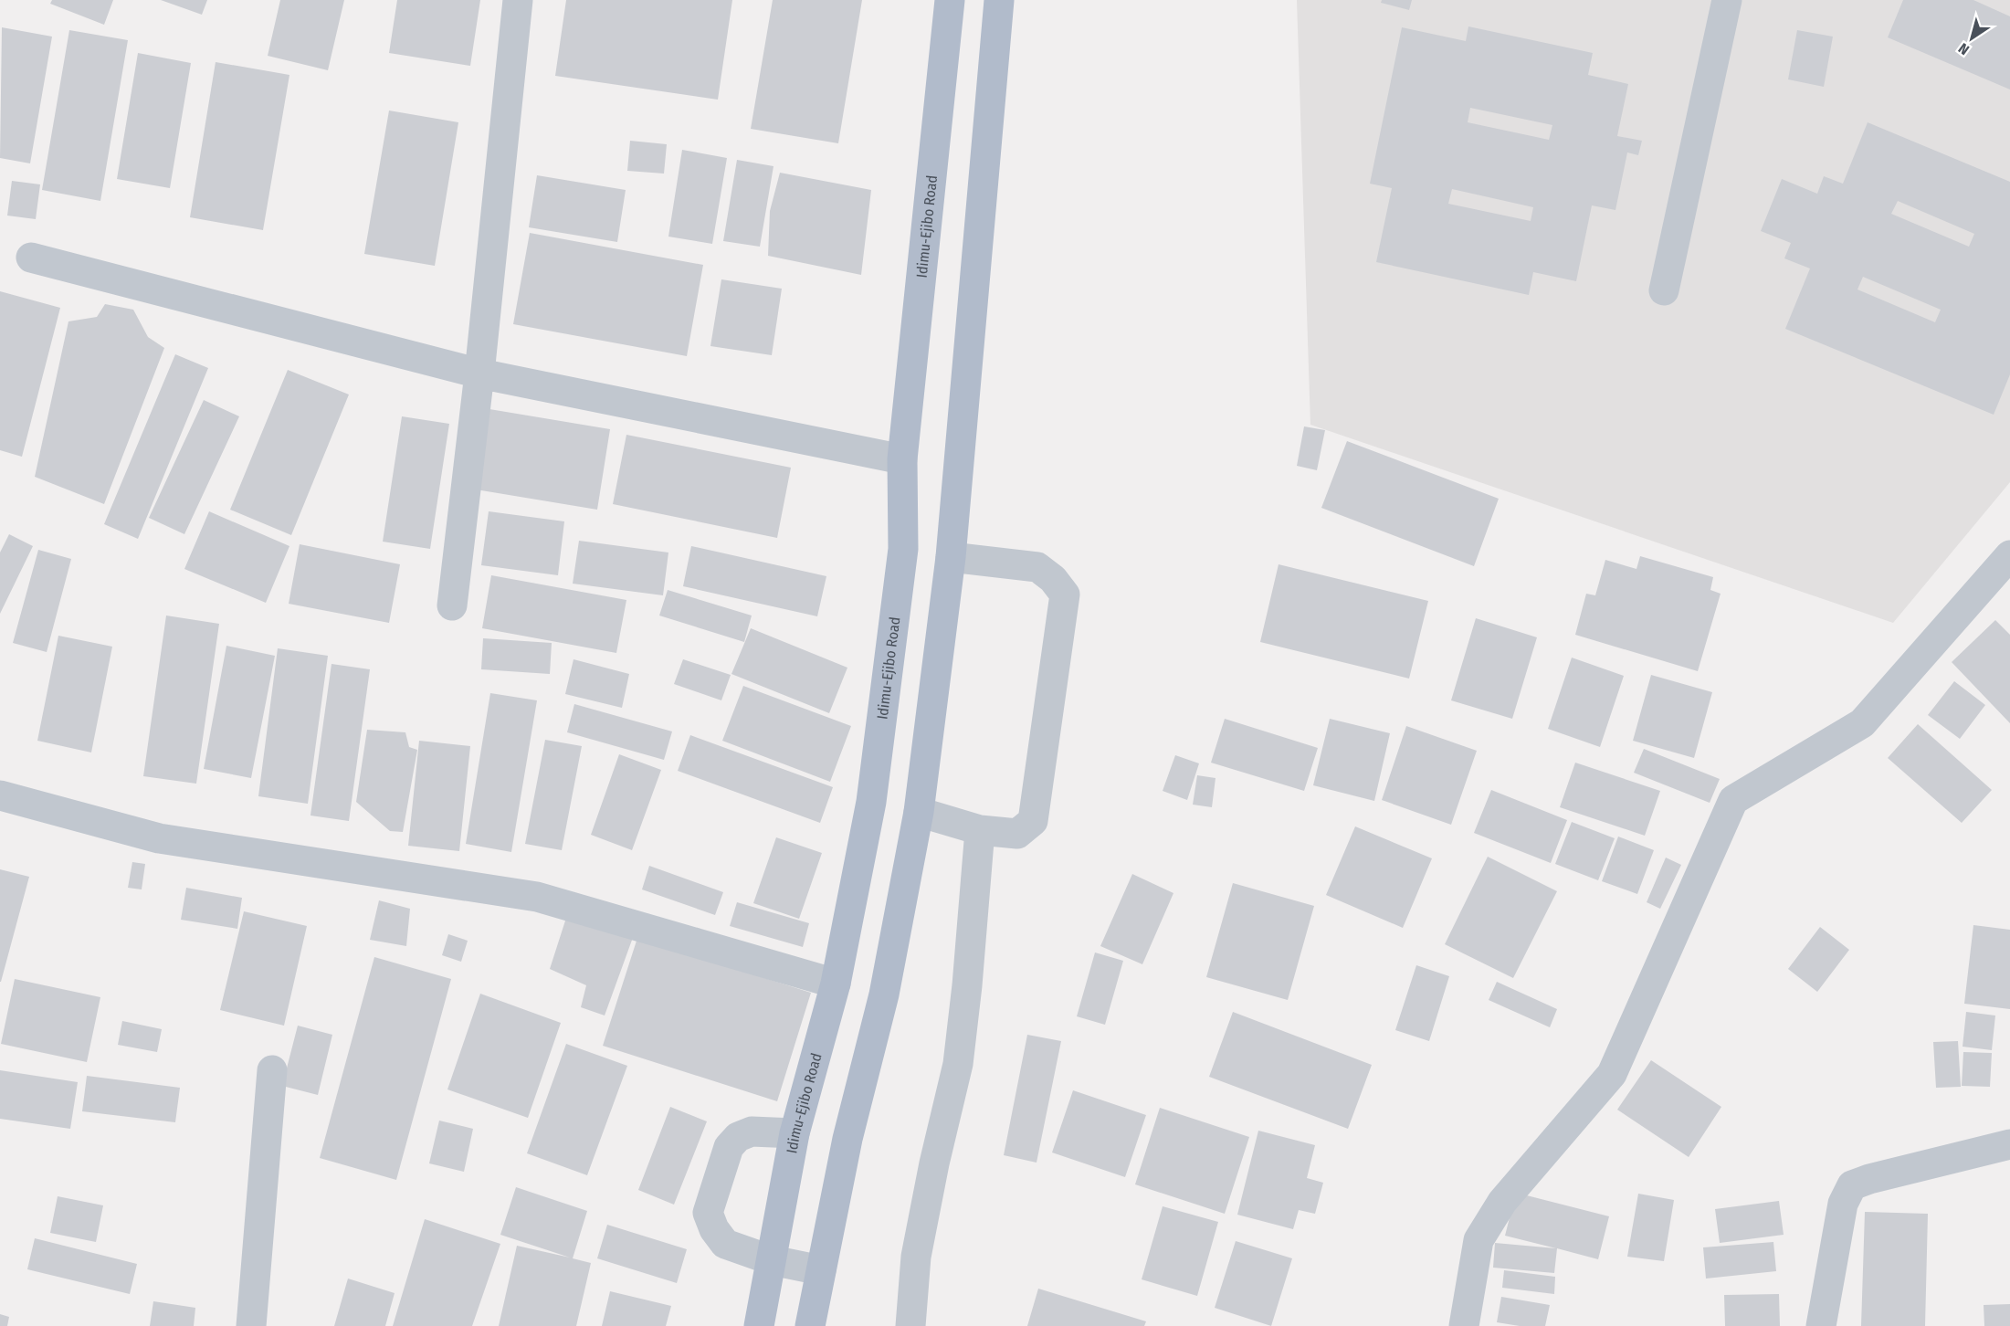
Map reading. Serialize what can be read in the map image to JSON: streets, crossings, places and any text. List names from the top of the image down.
{
  "streets": {
    "main road": ["Idimu-Ejibo Road"]
  },
  "north": "bottom left"
}
